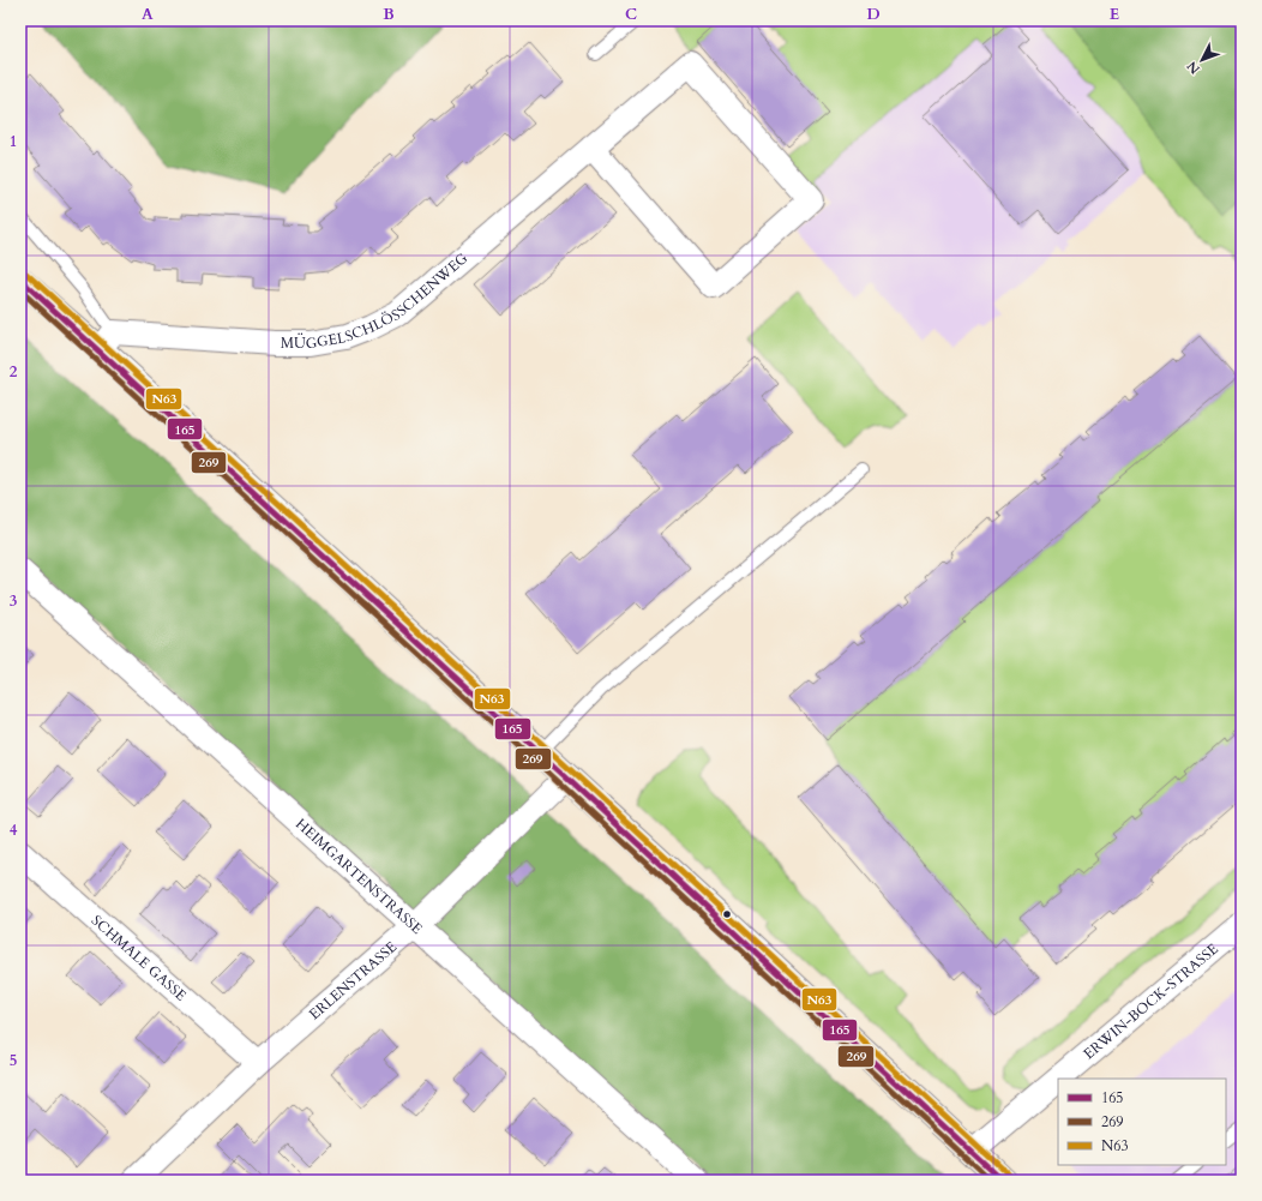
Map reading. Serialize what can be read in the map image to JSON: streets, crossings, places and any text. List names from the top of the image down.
{
  "streets": {
    "street": [
      "MÜGGELSCHLÖSSCHENWEG",
      "HEIMGARTENSTRASSE",
      "SCHMALE GASSE",
      "ERLENSTRASSE",
      "ERWIN-BOCK-STRASSE"
    ]
  },
  "crossings": [
    ["HEIMGARTENSTRASSE", "ERLENSTRASSE"],
    ["SCHMALE GASSE", "ERLENSTRASSE"]
  ],
  "lines": ["transit line N63", "transit line 165", "transit line 269"],
  "legend": ["165", "269", "N63"],
  "north": "bottom left",
  "grid": {
    "columns": [
      "A",
      "B",
      "C",
      "D",
      "E"
    ],
    "rows": [
      "1",
      "2",
      "3",
      "4",
      "5"
    ]
  }
}
